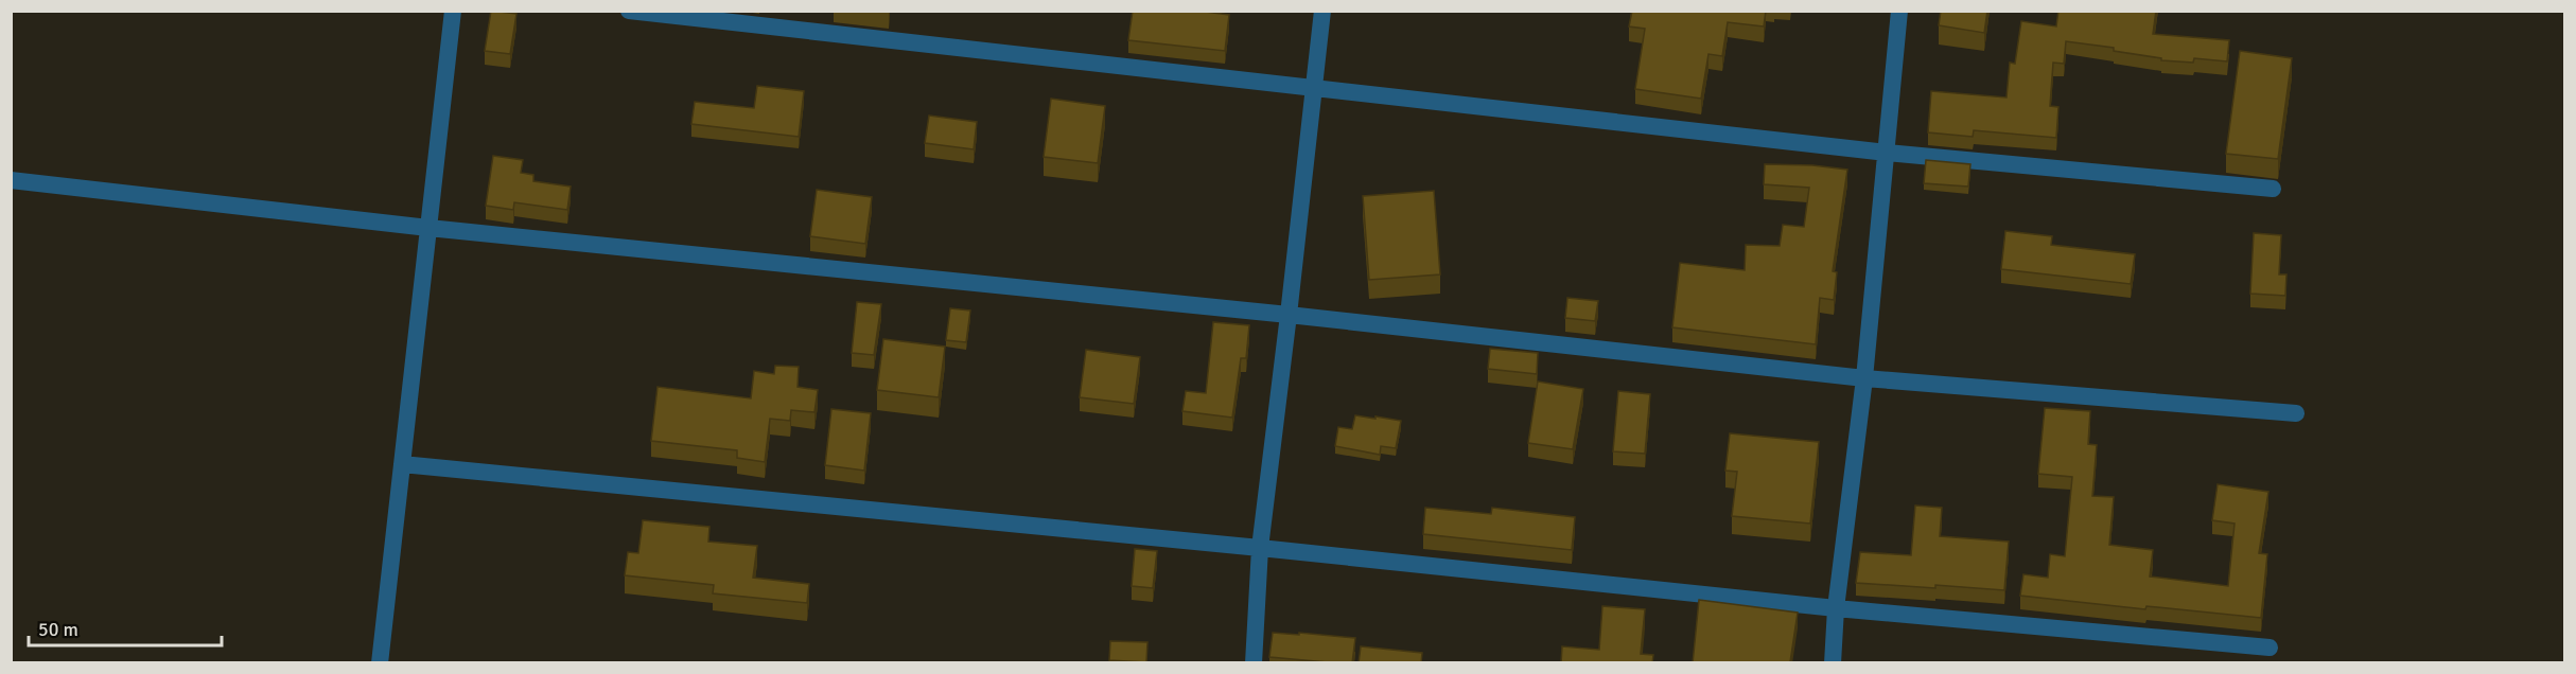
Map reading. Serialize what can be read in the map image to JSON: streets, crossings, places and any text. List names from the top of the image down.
{
  "scale_bar": "50 m"
}
